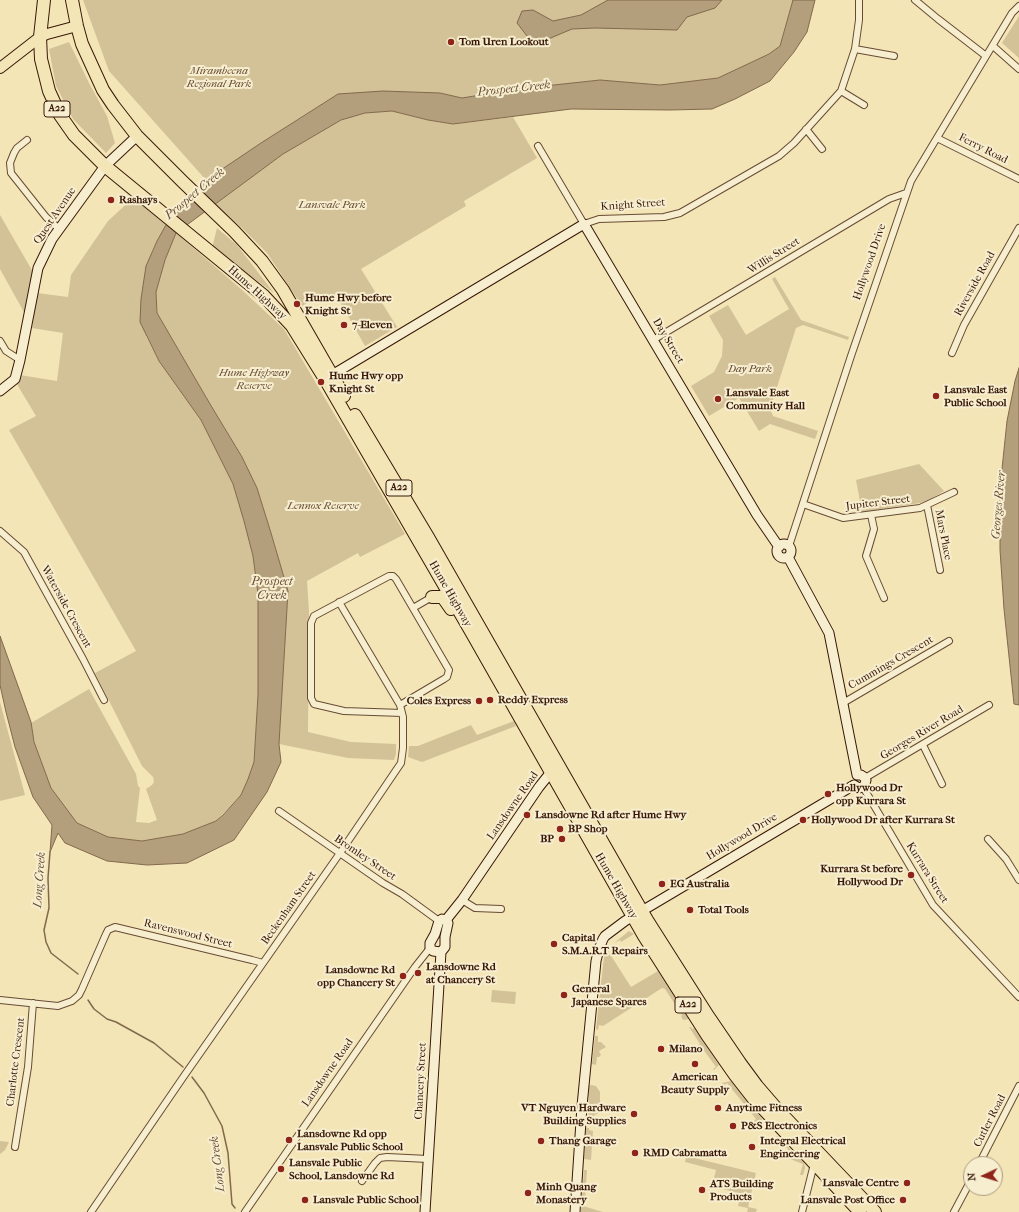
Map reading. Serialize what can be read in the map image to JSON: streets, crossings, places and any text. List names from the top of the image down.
{
  "streets": {
    "highway": ["A22", "Hume Highway"],
    "street": [
      "Ferry Road",
      "Knight Street",
      "Quest Avenue",
      "Willis Street",
      "Hollywood Drive",
      "Riverside Road",
      "Day Street",
      "Jupiter Street",
      "Mars Place",
      "Waterside Crescent",
      "Cummings Crescent",
      "Georges River Road",
      "Lansdowne Road",
      "Bromley Street",
      "Kurrara Street",
      "Beckenham Street",
      "Ravenswood Street",
      "Charlotte Crescent",
      "Chancery Street",
      "Cutler Road"
    ]
  },
  "crossings": [
    ["Ferry Road", "Hollywood Drive"],
    ["Knight Street", "Hume Highway"],
    ["Knight Street", "Day Street"],
    ["Quest Avenue", "Hume Highway"],
    ["Willis Street", "Hollywood Drive"],
    ["Willis Street", "Day Street"],
    ["Hollywood Drive", "Hume Highway"],
    ["Hollywood Drive", "Day Street"],
    ["Hollywood Drive", "Jupiter Street"],
    ["Hollywood Drive", "Georges River Road"],
    ["Hollywood Drive", "Kurrara Street"],
    ["Hume Highway", "Lansdowne Road"],
    ["Jupiter Street", "Mars Place"],
    ["Georges River Road", "Kurrara Street"],
    ["Lansdowne Road", "Bromley Street"],
    ["Lansdowne Road", "Chancery Street"],
    ["Bromley Street", "Beckenham Street"],
    ["Bromley Street", "Chancery Street"],
    ["Beckenham Street", "Ravenswood Street"],
    ["Ravenswood Street", "Charlotte Crescent"]
  ],
  "water": ["Prospect Creek", "Georges River", "Long Creek"],
  "parks": [
    "Mirambeena Regional Park",
    "Lansvale Park",
    "Day Park",
    "Hume Highway Reserve",
    "Lennox Reserve"
  ],
  "places": [
    "Tom Uren Lookout",
    "Rashays",
    "Hume Hwy before Knight St",
    "7-Eleven",
    "Hume Hwy opp Knight St",
    "Lansvale East Public School",
    "Lansvale East Community Hall",
    "Reddy Express",
    "Coles Express",
    "Hollywood Dr opp Kurrara St",
    "Lansdowne Rd after Hume Hwy",
    "Hollywood Dr after Kurrara St",
    "BP Shop",
    "BP",
    "Kurrara St before Hollywood Dr",
    "EG Australia",
    "Total Tools",
    "Capital S.M.A.R.T Repairs",
    "Lansdowne Rd at Chancery St",
    "Lansdowne Rd opp Chancery St",
    "General Japanese Spares",
    "Milano",
    "American Beauty Supply",
    "Anytime Fitness",
    "VT Nguyen Hardware Building Supplies",
    "P&S Electronics",
    "Lansdowne Rd opp Lansvale Public School",
    "Thang Garage",
    "Integral Electrical Engineering",
    "RMD Cabramatta",
    "Lansvale Public School, Lansdowne Rd",
    "Lansvale Centre",
    "ATS Building Products",
    "Minh Quang Monastery",
    "Lansvale Public School",
    "Lansvale Post Office"
  ],
  "north": "left"
}
